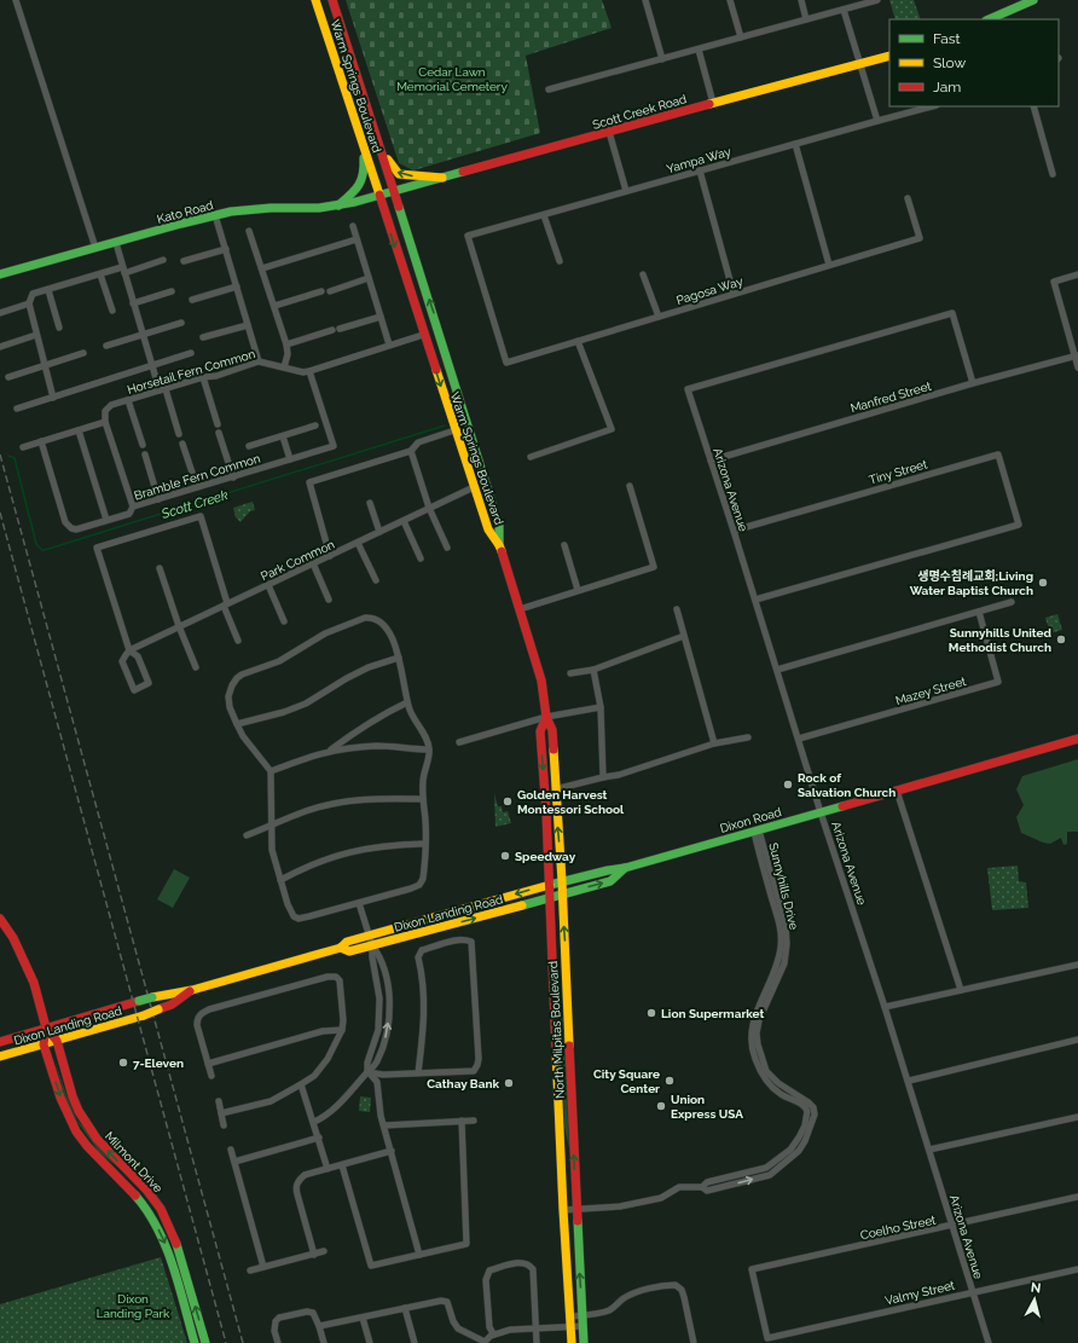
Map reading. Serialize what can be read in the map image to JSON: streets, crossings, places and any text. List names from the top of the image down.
{
  "streets": {
    "main road": [
      "Warm Springs Boulevard",
      "Scott Creek Road",
      "Kato Road",
      "Dixon Road",
      "Dixon Landing Road",
      "North Milpitas Boulevard",
      "Milmont Drive"
    ],
    "street": [
      "Yampa Way",
      "Pagosa Way",
      "Horsetail Fern Common",
      "Manfred Street",
      "Tiny Street",
      "Bramble Fern Common",
      "Arizona Avenue",
      "Park Common",
      "Mazey Street",
      "Sunnyhills Drive",
      "Coelho Street",
      "Valmy Street"
    ]
  },
  "crossings": [
    ["Warm Springs Boulevard", "Scott Creek Road"],
    ["Warm Springs Boulevard", "Kato Road"],
    ["Warm Springs Boulevard", "Horsetail Fern Common"],
    ["Warm Springs Boulevard", "Park Common"],
    ["Warm Springs Boulevard", "North Milpitas Boulevard"],
    ["Scott Creek Road", "Kato Road"],
    ["Yampa Way", "Pagosa Way"],
    ["Horsetail Fern Common", "Bramble Fern Common"],
    ["Manfred Street", "Arizona Avenue"],
    ["Tiny Street", "Arizona Avenue"],
    ["Arizona Avenue", "Mazey Street"],
    ["Arizona Avenue", "Dixon Road"],
    ["Arizona Avenue", "Coelho Street"],
    ["Arizona Avenue", "Valmy Street"],
    ["Dixon Road", "Sunnyhills Drive"],
    ["Dixon Road", "Dixon Landing Road"],
    ["Dixon Road", "North Milpitas Boulevard"],
    ["Sunnyhills Drive", "North Milpitas Boulevard"],
    ["Dixon Landing Road", "North Milpitas Boulevard"],
    ["Dixon Landing Road", "Milmont Drive"],
    ["Coelho Street", "Valmy Street"]
  ],
  "water": ["Scott Creek"],
  "parks": ["Cedar Lawn Memorial Cemetery", "Dixon Landing Park"],
  "places": [
    "생명수침례교회;Living Water Baptist Church",
    "Sunnyhills United Methodist Church",
    "Rock of Salvation Church",
    "Golden Harvest Montessori School",
    "Speedway",
    "Lion Supermarket",
    "7-Eleven",
    "City Square Center",
    "Cathay Bank",
    "Union Express USA"
  ],
  "legend": ["Fast", "Slow", "Jam"],
  "north": "top"
}
